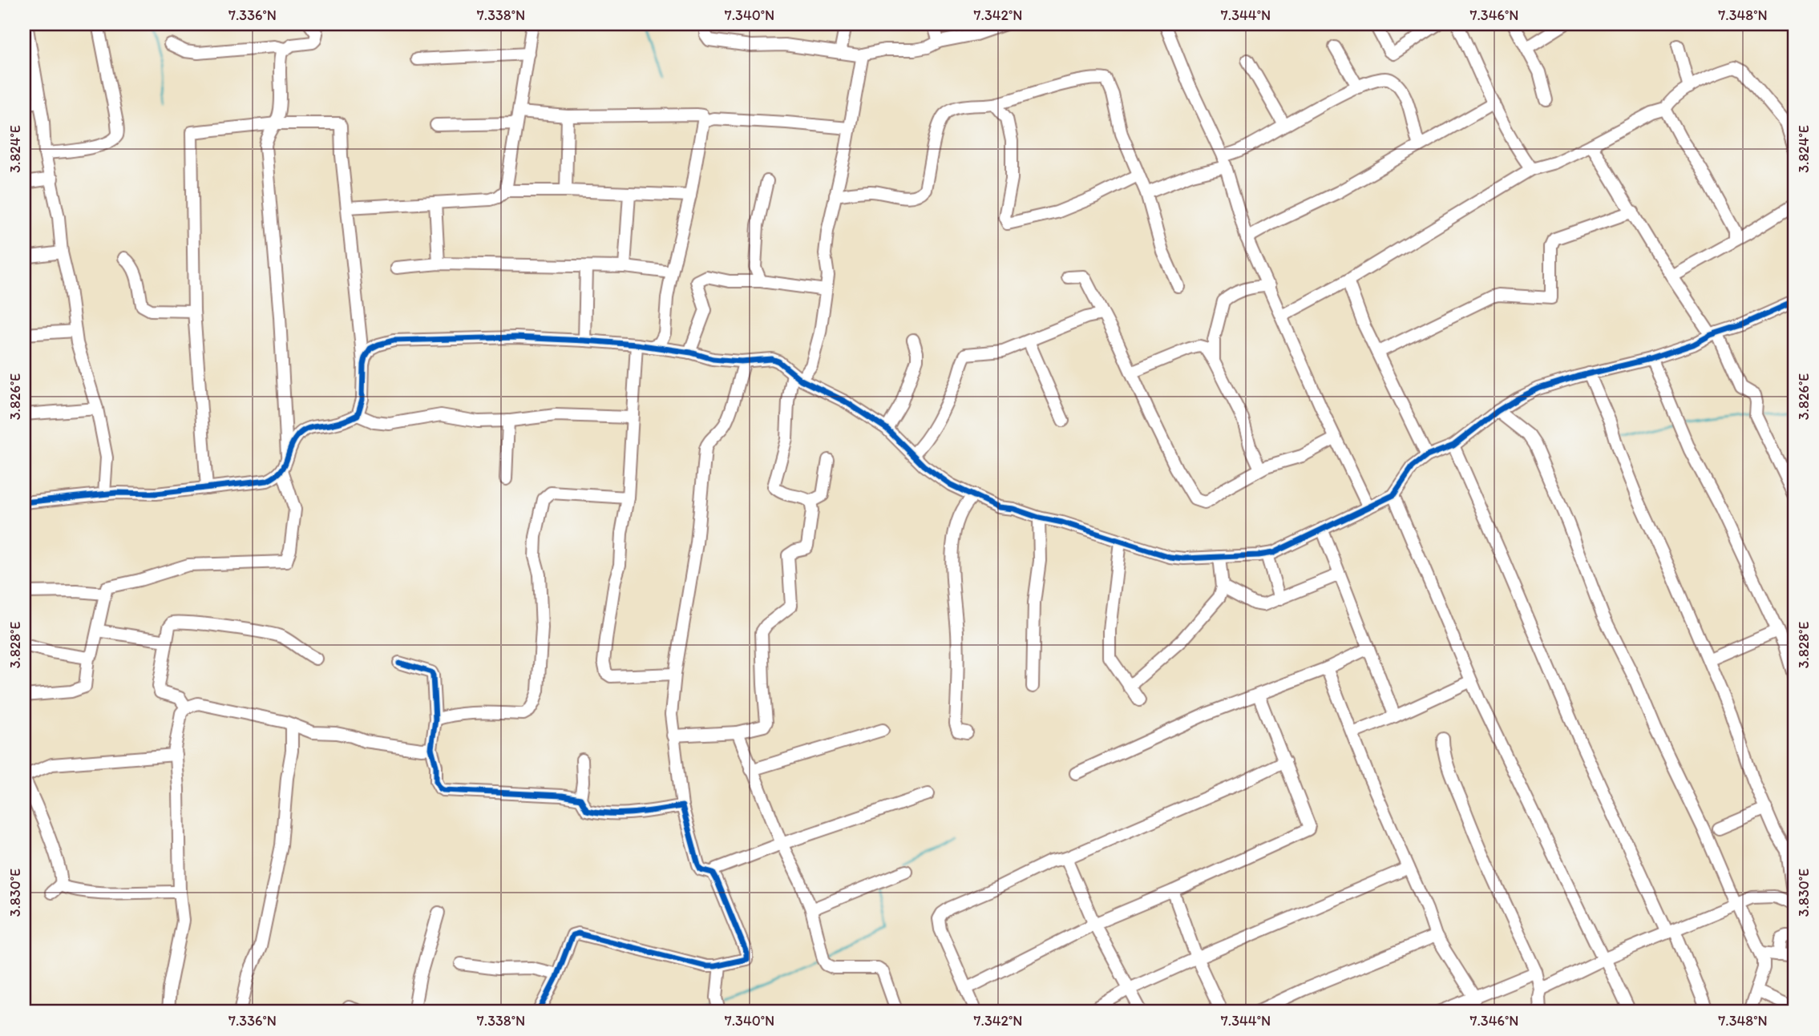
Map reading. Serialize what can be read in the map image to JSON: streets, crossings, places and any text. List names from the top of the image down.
{
  "coordinates": [
    "7.336°N",
    "7.338°N",
    "7.340°N",
    "7.342°N",
    "7.344°N",
    "7.346°N",
    "7.348°N",
    "3.824°E",
    "3.826°E",
    "3.828°E",
    "3.830°E"
  ]
}
